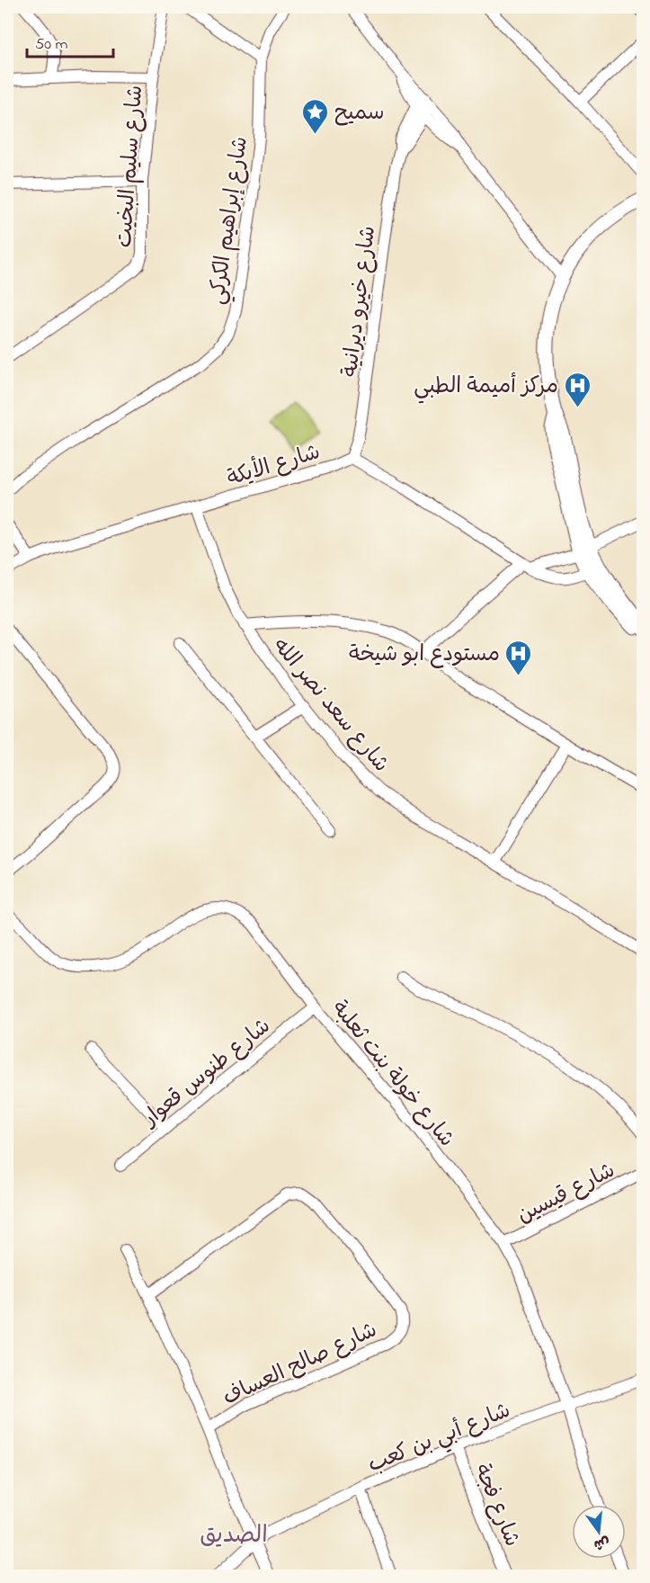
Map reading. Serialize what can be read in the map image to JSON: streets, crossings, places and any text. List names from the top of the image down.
{
  "streets": {
    "street": [
      "شارع سليم البخيت",
      "شارع إبراهيم الكركي",
      "شارع خيرو ديرانية",
      "شارع الأيكة",
      "شارع سعد نصر الله",
      "شارع طنوس قعوار",
      "شارع خولة بنت ثعلبة",
      "شارع قيسين",
      "شارع صالح العساف",
      "شارع أبي بن كعب",
      "شارع فجة"
    ]
  },
  "crossings": [
    ["شارع خيرو ديرانية", "شارع الأيكة"],
    ["شارع الأيكة", "شارع سعد نصر الله"],
    ["شارع طنوس قعوار", "شارع خولة بنت ثعلبة"],
    ["شارع خولة بنت ثعلبة", "شارع قيسين"],
    ["شارع خولة بنت ثعلبة", "شارع أبي بن كعب"],
    ["شارع أبي بن كعب", "شارع فجة"]
  ],
  "districts": ["الصديق"],
  "places": {
    "place": ["سميح"],
    "hospital": ["مركز أميمة الطبي", "مستودع ابو شيخة"]
  },
  "scale_bar": "50 m",
  "north": "bottom"
}
